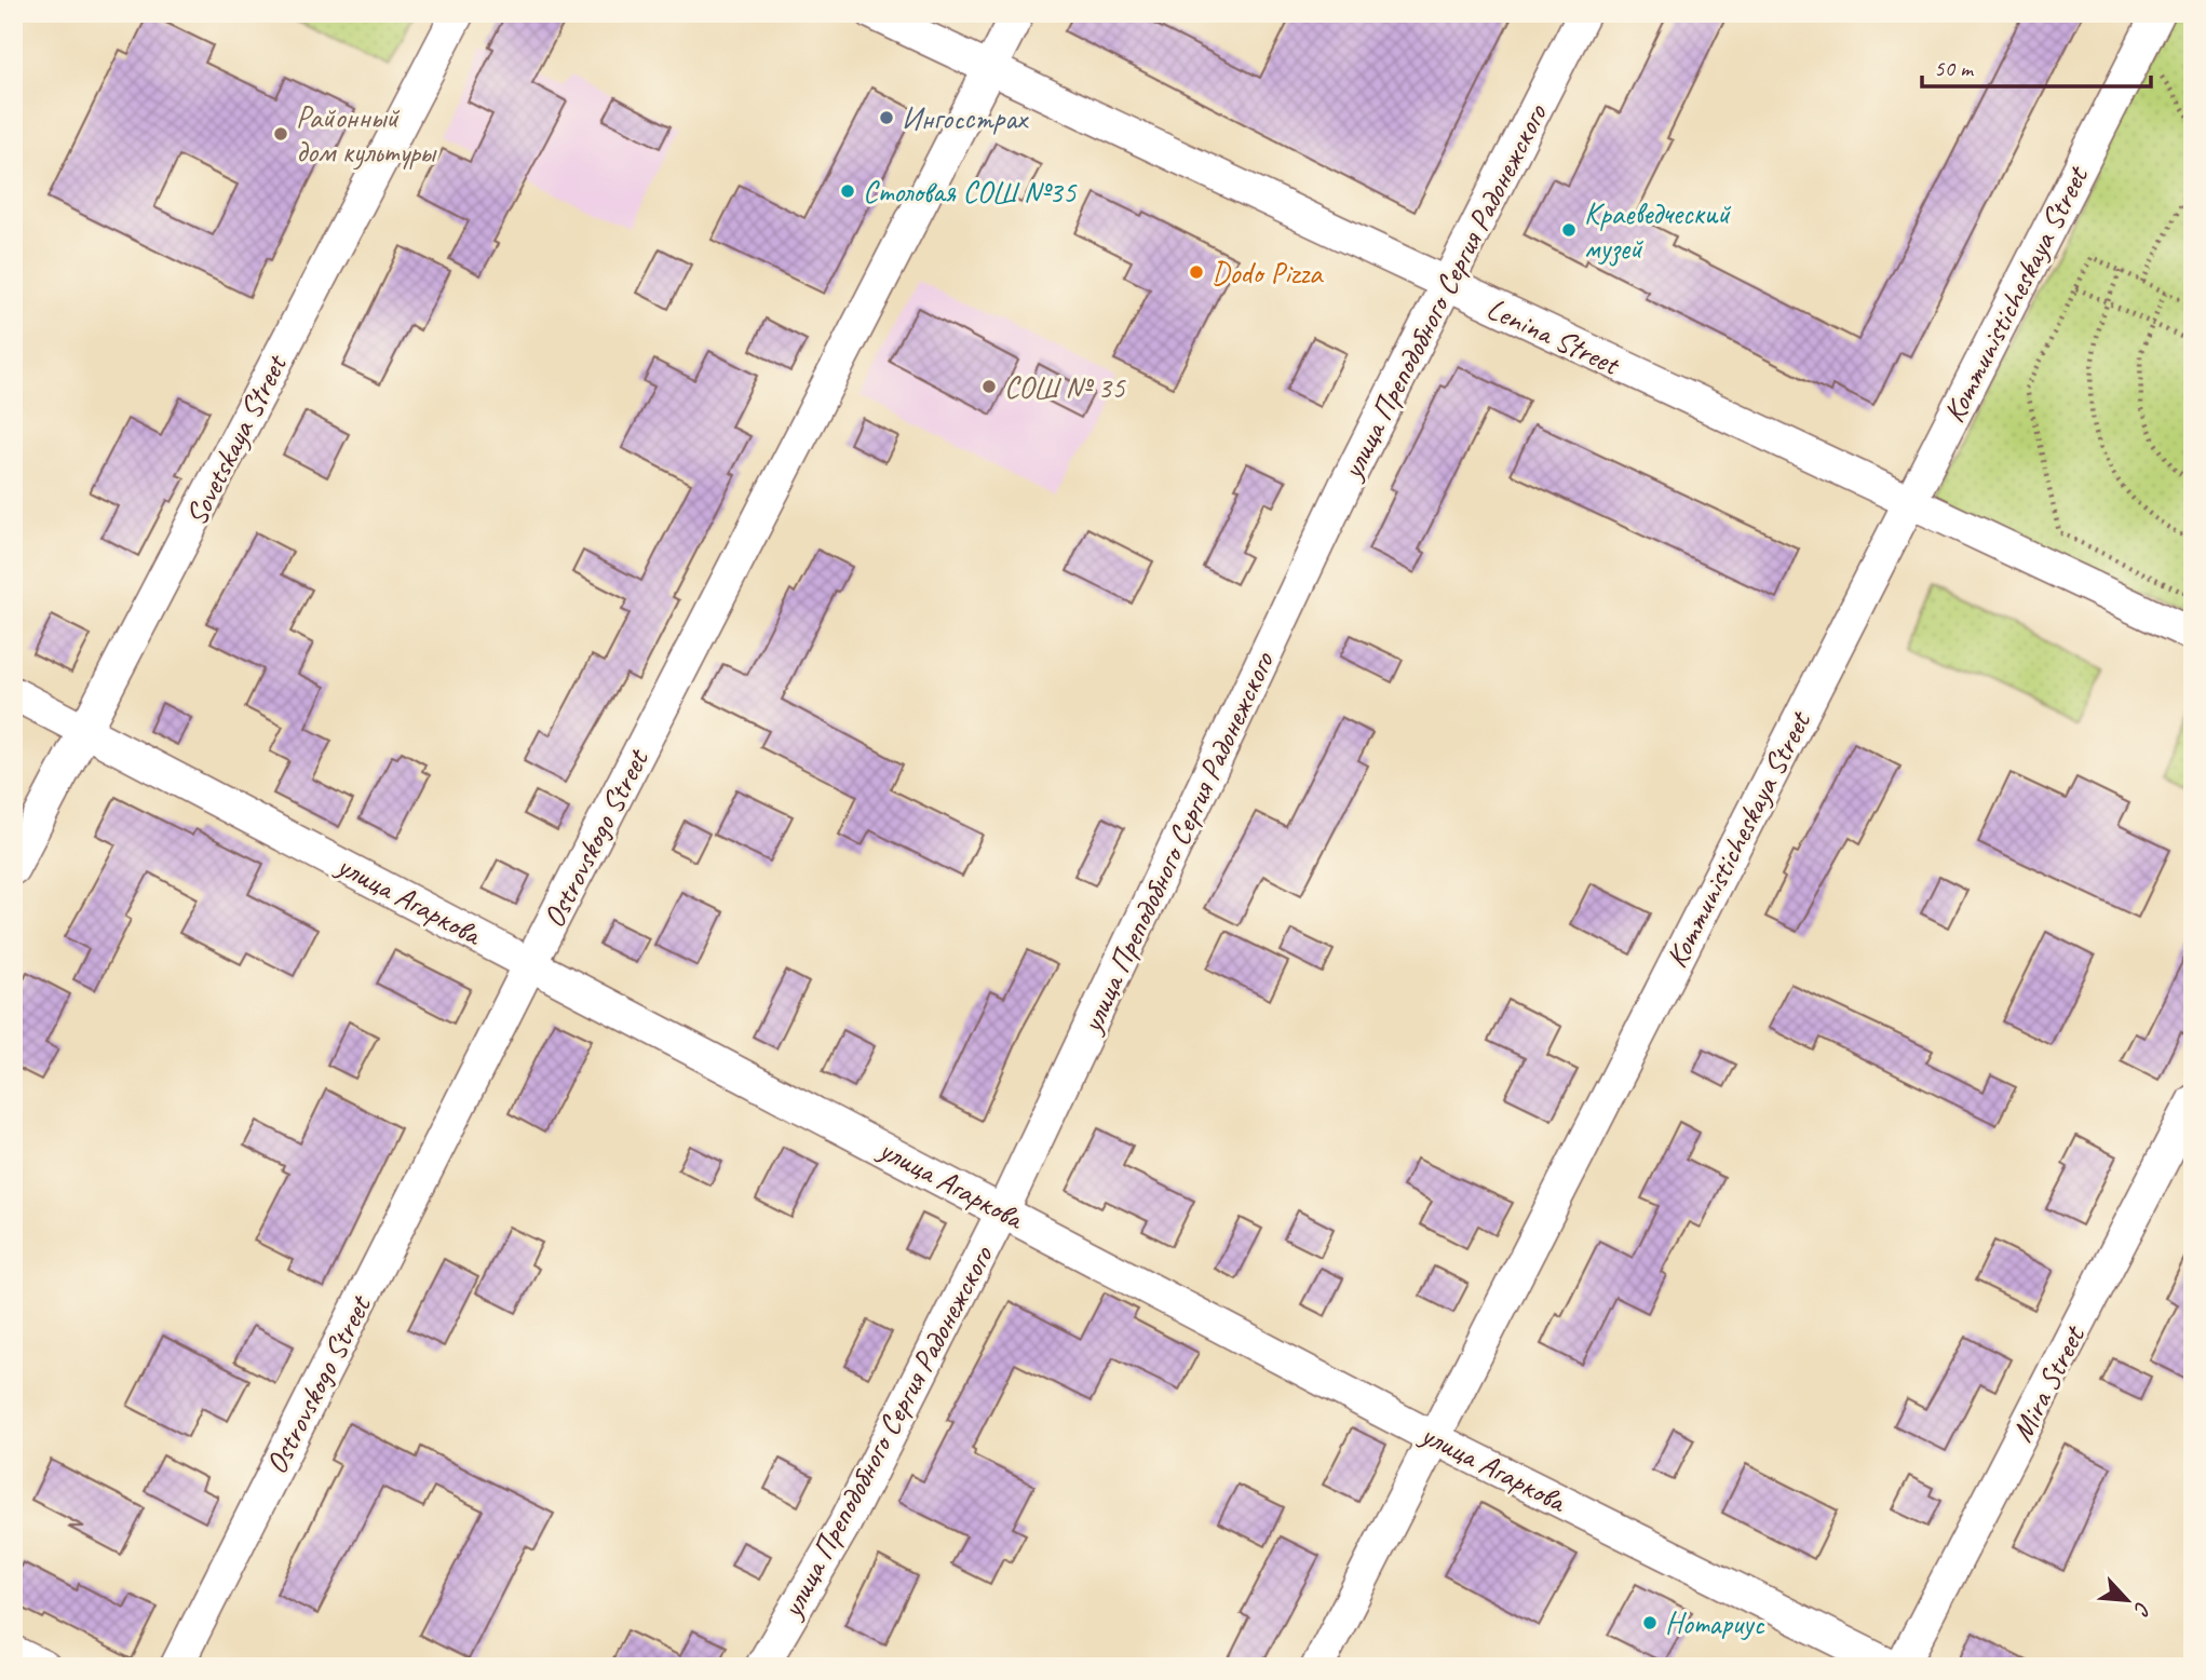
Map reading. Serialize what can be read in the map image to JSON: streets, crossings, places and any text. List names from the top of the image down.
{
  "streets": {
    "street": [
      "улица Преподобного Сергия Радонежского",
      "Kommunisticheskaya Street",
      "Lenina Street",
      "Sovetskaya Street",
      "Ostrovskogo Street",
      "улица Агаркова",
      "Mira Street"
    ]
  },
  "crossings": [
    ["улица Преподобного Сергия Радонежского", "Lenina Street"],
    ["улица Преподобного Сергия Радонежского", "улица Агаркова"],
    ["Kommunisticheskaya Street", "Lenina Street"],
    ["Kommunisticheskaya Street", "улица Агаркова"],
    ["Lenina Street", "Ostrovskogo Street"],
    ["Sovetskaya Street", "улица Агаркова"],
    ["Ostrovskogo Street", "улица Агаркова"]
  ],
  "places": [
    "Ингосстрах",
    "Районный дом культуры",
    "Столовая СОШ №35",
    "Краеведческий музей",
    "Dodo Pizza",
    "СОШ № 35",
    "Нотариус"
  ],
  "scale_bar": "50 m",
  "north": "bottom right"
}
